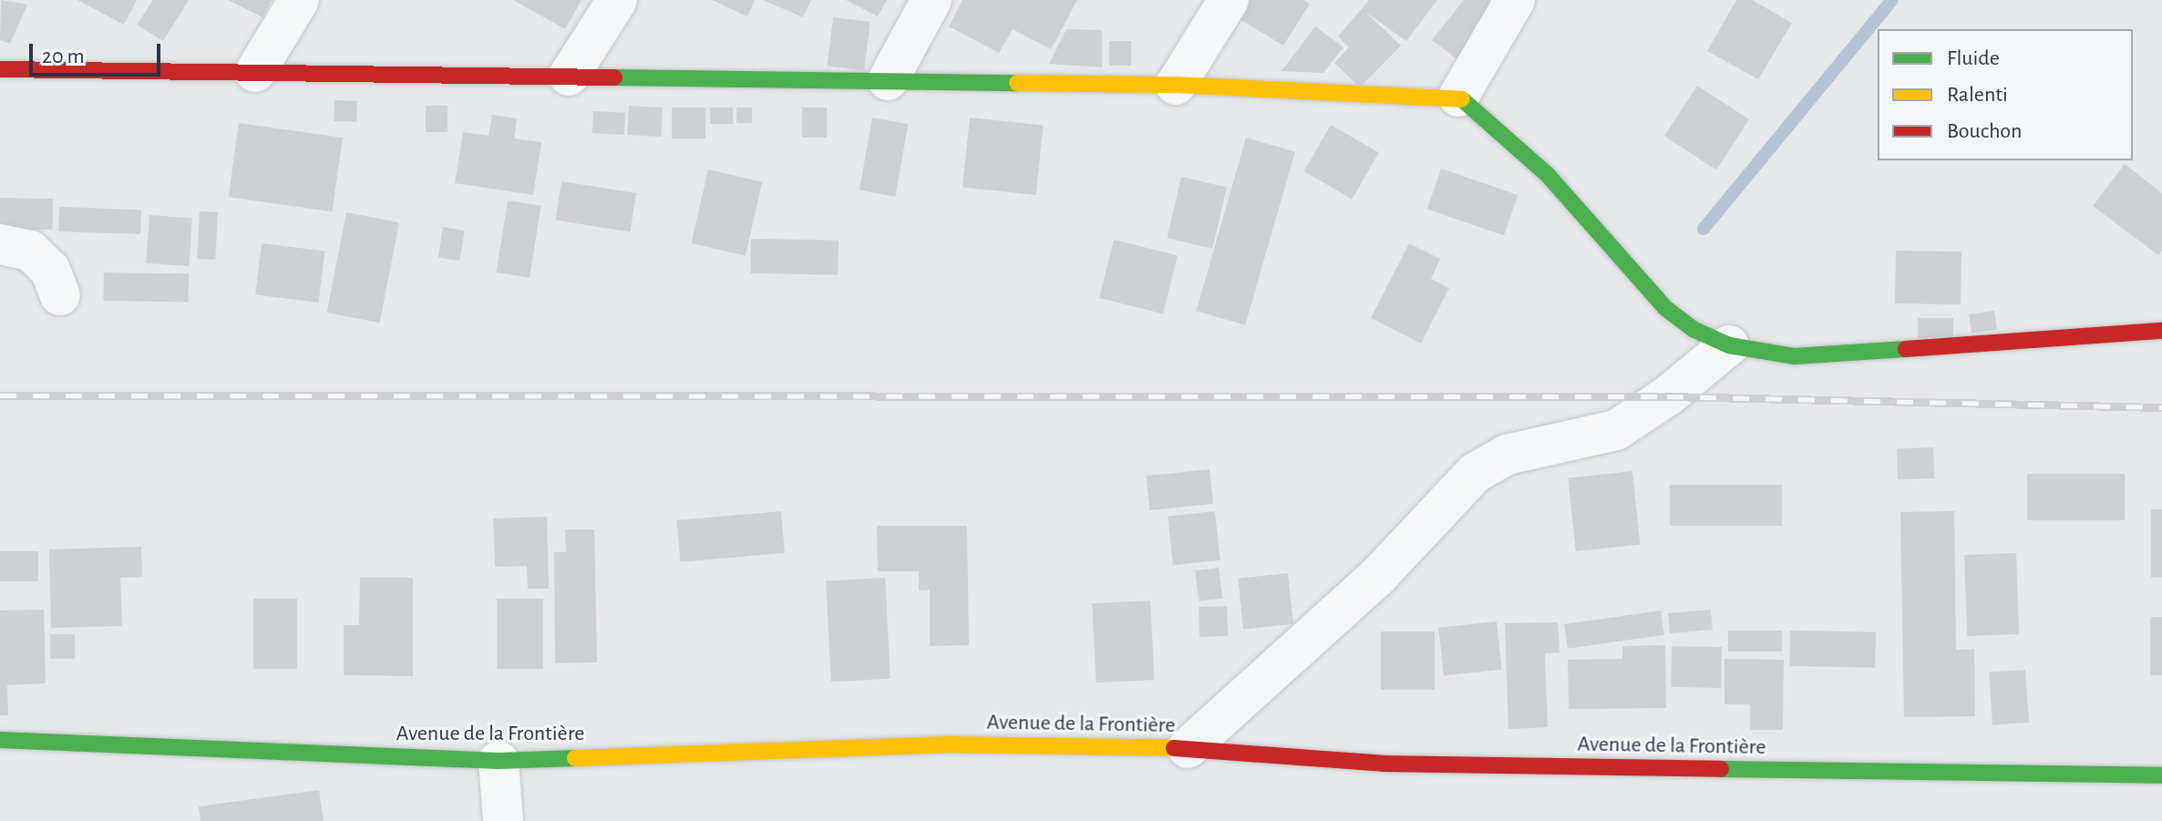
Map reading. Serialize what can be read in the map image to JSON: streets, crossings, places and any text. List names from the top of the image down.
{
  "streets": {
    "street": ["Avenue de la Frontière"]
  },
  "legend": ["Fluide", "Ralenti", "Bouchon"],
  "scale_bar": "20 m"
}
